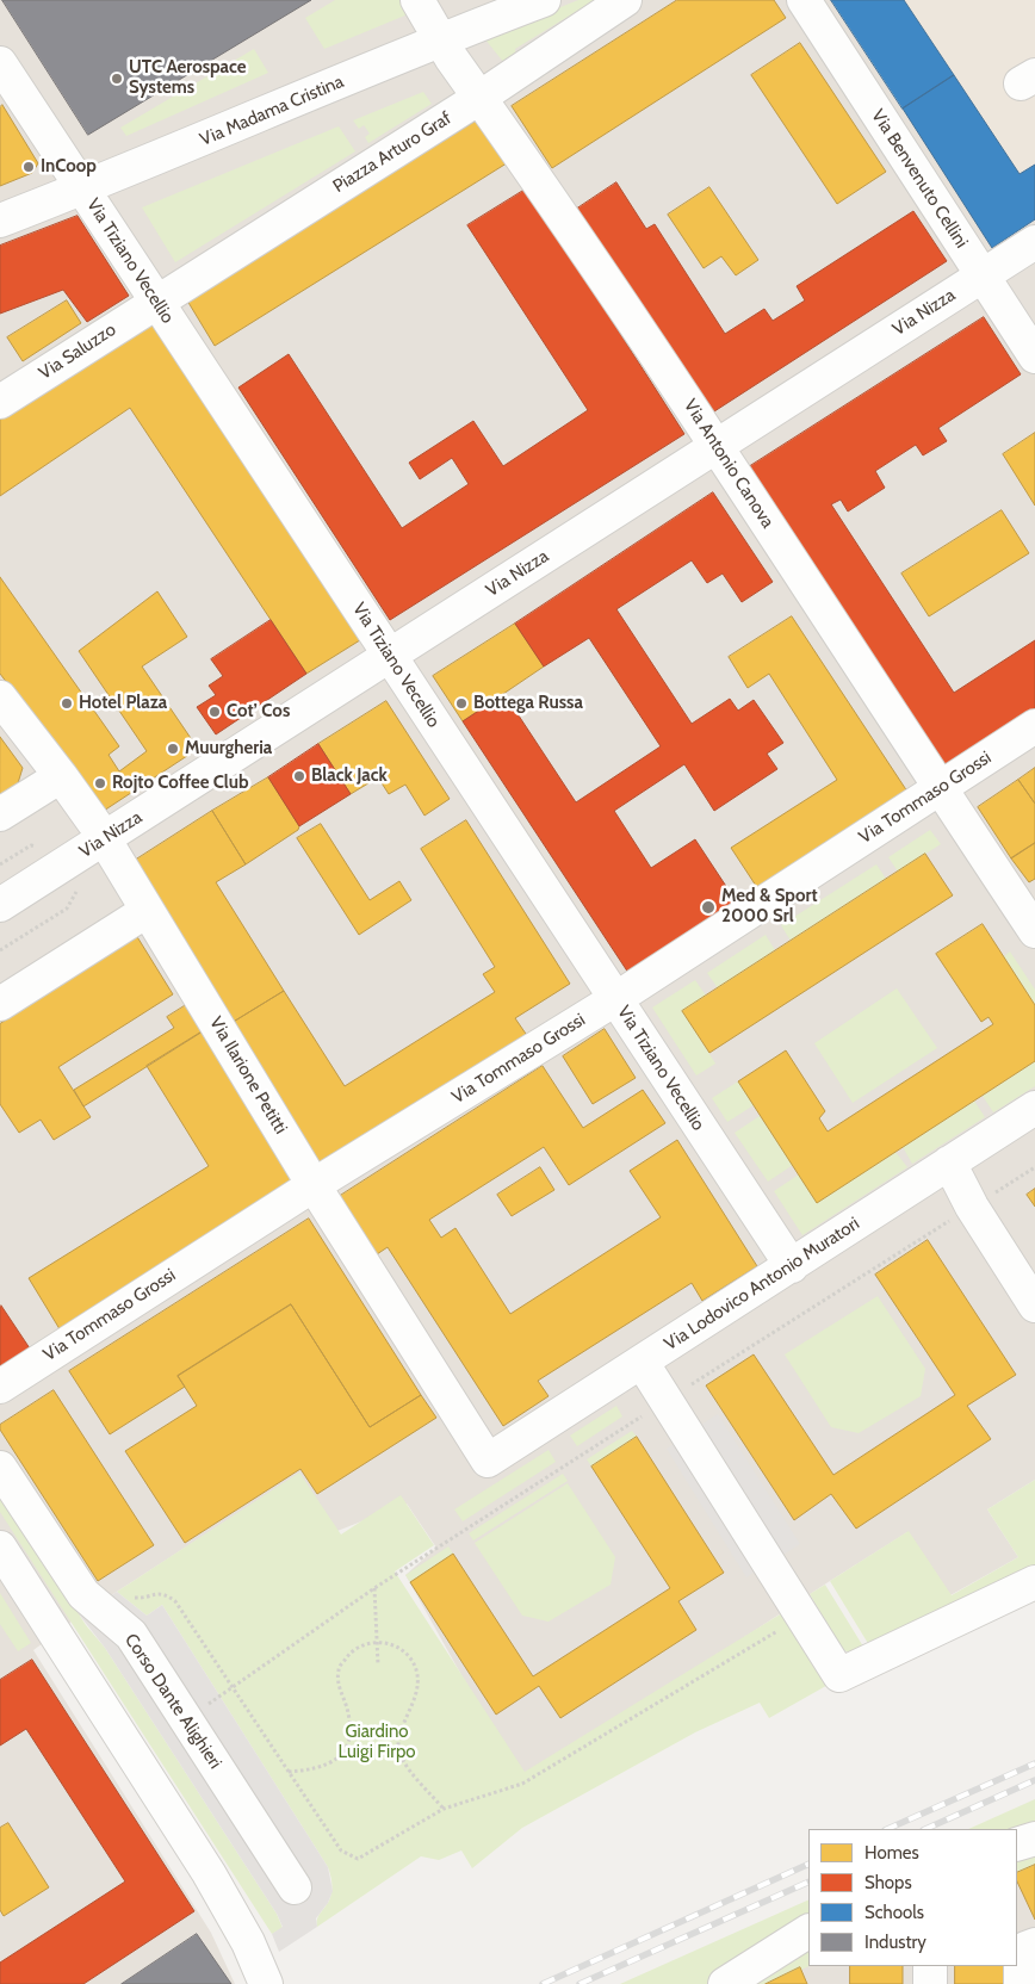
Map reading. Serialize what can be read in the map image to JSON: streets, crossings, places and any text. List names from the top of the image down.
{
  "streets": {
    "street": [
      "Via Madama Cristina",
      "Piazza Arturo Graf",
      "Via Benvenuto Cellini",
      "Via Tiziano Vecellio",
      "Via Nizza",
      "Via Saluzzo",
      "Via Antonio Canova",
      "Via Tommaso Grossi",
      "Via Ilarione Petitti",
      "Via Lodovico Antonio Muratori",
      "Corso Dante Alighieri"
    ]
  },
  "crossings": [
    ["Via Madama Cristina", "Via Tiziano Vecellio"],
    ["Via Madama Cristina", "Via Antonio Canova"],
    ["Piazza Arturo Graf", "Via Tiziano Vecellio"],
    ["Piazza Arturo Graf", "Via Saluzzo"],
    ["Piazza Arturo Graf", "Via Antonio Canova"],
    ["Via Benvenuto Cellini", "Via Nizza"],
    ["Via Tiziano Vecellio", "Via Nizza"],
    ["Via Tiziano Vecellio", "Via Saluzzo"],
    ["Via Tiziano Vecellio", "Via Tommaso Grossi"],
    ["Via Tiziano Vecellio", "Via Lodovico Antonio Muratori"],
    ["Via Nizza", "Via Antonio Canova"],
    ["Via Nizza", "Via Ilarione Petitti"],
    ["Via Antonio Canova", "Via Tommaso Grossi"],
    ["Via Tommaso Grossi", "Via Ilarione Petitti"],
    ["Via Ilarione Petitti", "Via Lodovico Antonio Muratori"]
  ],
  "parks": ["Giardino Luigi Firpo"],
  "places": [
    "UTC Aerospace Systems",
    "InCoop",
    "Hotel Plaza",
    "Bottega Russa",
    "Cot’ Cos",
    "Muurgheria",
    "Black Jack",
    "Rojto Coffee Club",
    "Med & Sport 2000 Srl"
  ],
  "legend": [
    "Homes",
    "Shops",
    "Schools",
    "Industry"
  ]
}
